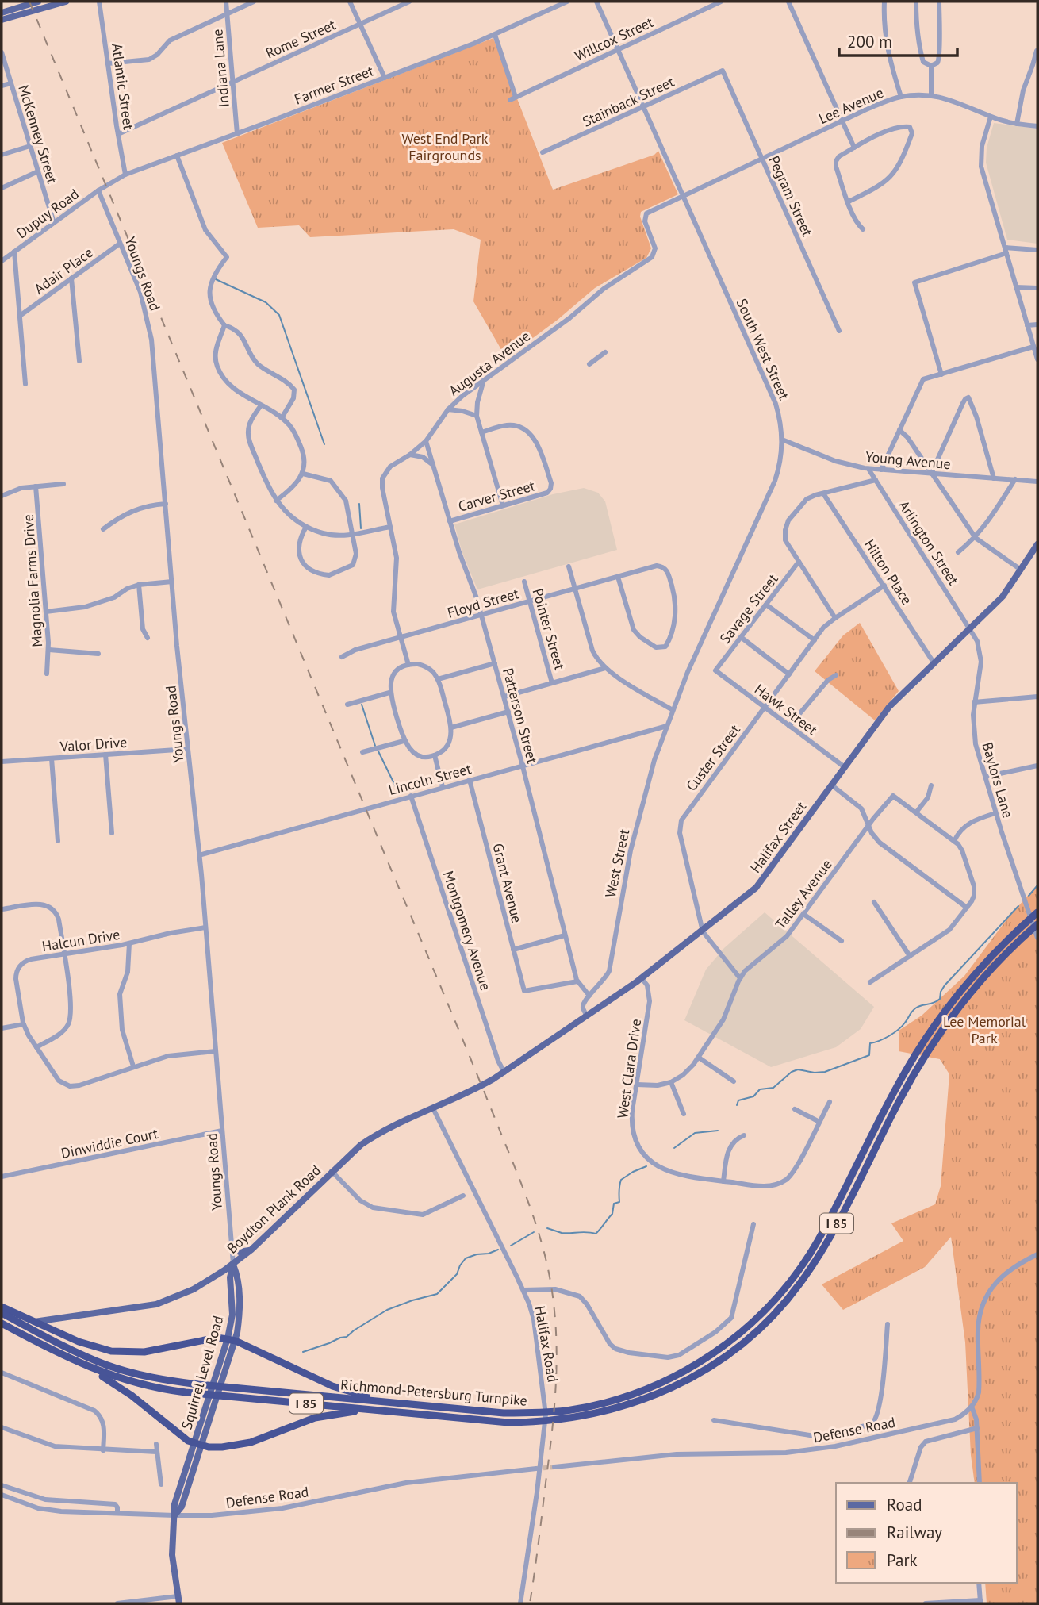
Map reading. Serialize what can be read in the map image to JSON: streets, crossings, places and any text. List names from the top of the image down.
{
  "streets": {
    "highway": ["I 85", "Richmond-Petersburg Turnpike"],
    "main road": ["Halifax Street", "Boydton Plank Road", "Squirrel Level Road"],
    "street": [
      "Rome Street",
      "Willcox Street",
      "Indiana Lane",
      "Farmer Street",
      "Atlantic Street",
      "Stainback Street",
      "Lee Avenue",
      "McKenney Street",
      "Pegram Street",
      "Dupuy Road",
      "Adair Place",
      "Youngs Road",
      "South West Street",
      "Augusta Avenue",
      "Young Avenue",
      "Carver Street",
      "Arlington Street",
      "Hilton Place",
      "Magnolia Farms Drive",
      "Floyd Street",
      "Savage Street",
      "Pointer Street",
      "Hawk Street",
      "Patterson Street",
      "Valor Drive",
      "Custer Street",
      "Lincoln Street",
      "Baylors Lane",
      "West Street",
      "Grant Avenue",
      "Talley Avenue",
      "Montgomery Avenue",
      "Halcun Drive",
      "West Clara Drive",
      "Dinwiddie Court",
      "Halifax Road",
      "Defense Road"
    ]
  },
  "crossings": [
    ["Rome Street", "Indiana Lane"],
    ["Rome Street", "Atlantic Street"],
    ["Willcox Street", "South West Street"],
    ["Indiana Lane", "Farmer Street"],
    ["Farmer Street", "Atlantic Street"],
    ["Farmer Street", "Dupuy Road"],
    ["Stainback Street", "Pegram Street"],
    ["Stainback Street", "South West Street"],
    ["Lee Avenue", "Pegram Street"],
    ["Lee Avenue", "South West Street"],
    ["Lee Avenue", "Augusta Avenue"],
    ["McKenney Street", "Dupuy Road"],
    ["Dupuy Road", "Youngs Road"],
    ["Adair Place", "Youngs Road"],
    ["Youngs Road", "Valor Drive"],
    ["Youngs Road", "Lincoln Street"],
    ["Youngs Road", "Halcun Drive"],
    ["Youngs Road", "Dinwiddie Court"],
    ["Youngs Road", "Boydton Plank Road"],
    ["Youngs Road", "Squirrel Level Road"],
    ["South West Street", "Augusta Avenue"],
    ["South West Street", "Young Avenue"],
    ["South West Street", "West Street"],
    ["Augusta Avenue", "Floyd Street"],
    ["Augusta Avenue", "Patterson Street"],
    ["Young Avenue", "Arlington Street"],
    ["Carver Street", "Patterson Street"],
    ["Arlington Street", "Baylors Lane"],
    ["Arlington Street", "Halifax Street"],
    ["Hilton Place", "Custer Street"],
    ["Hilton Place", "Halifax Street"],
    ["Floyd Street", "Pointer Street"],
    ["Floyd Street", "Patterson Street"],
    ["Savage Street", "Hawk Street"],
    ["Hawk Street", "Custer Street"],
    ["Hawk Street", "Halifax Street"],
    ["Patterson Street", "Lincoln Street"],
    ["Patterson Street", "West Street"],
    ["Patterson Street", "Grant Avenue"],
    ["Custer Street", "Halifax Street"],
    ["Custer Street", "Talley Avenue"],
    ["Lincoln Street", "West Street"],
    ["Lincoln Street", "Grant Avenue"],
    ["Lincoln Street", "Montgomery Avenue"],
    ["Baylors Lane", "Halifax Street"],
    ["Halifax Street", "Montgomery Avenue"],
    ["Halifax Street", "West Clara Drive"],
    ["Halifax Street", "Boydton Plank Road"],
    ["Boydton Plank Road", "Halifax Road"],
    ["Boydton Plank Road", "Squirrel Level Road"],
    ["Boydton Plank Road", "Richmond-Petersburg Turnpike"],
    ["Squirrel Level Road", "Defense Road"]
  ],
  "parks": ["West End Park Fairgrounds", "Lee Memorial Park"],
  "legend": ["Road", "Railway", "Park"],
  "scale_bar": "200 m"
}
